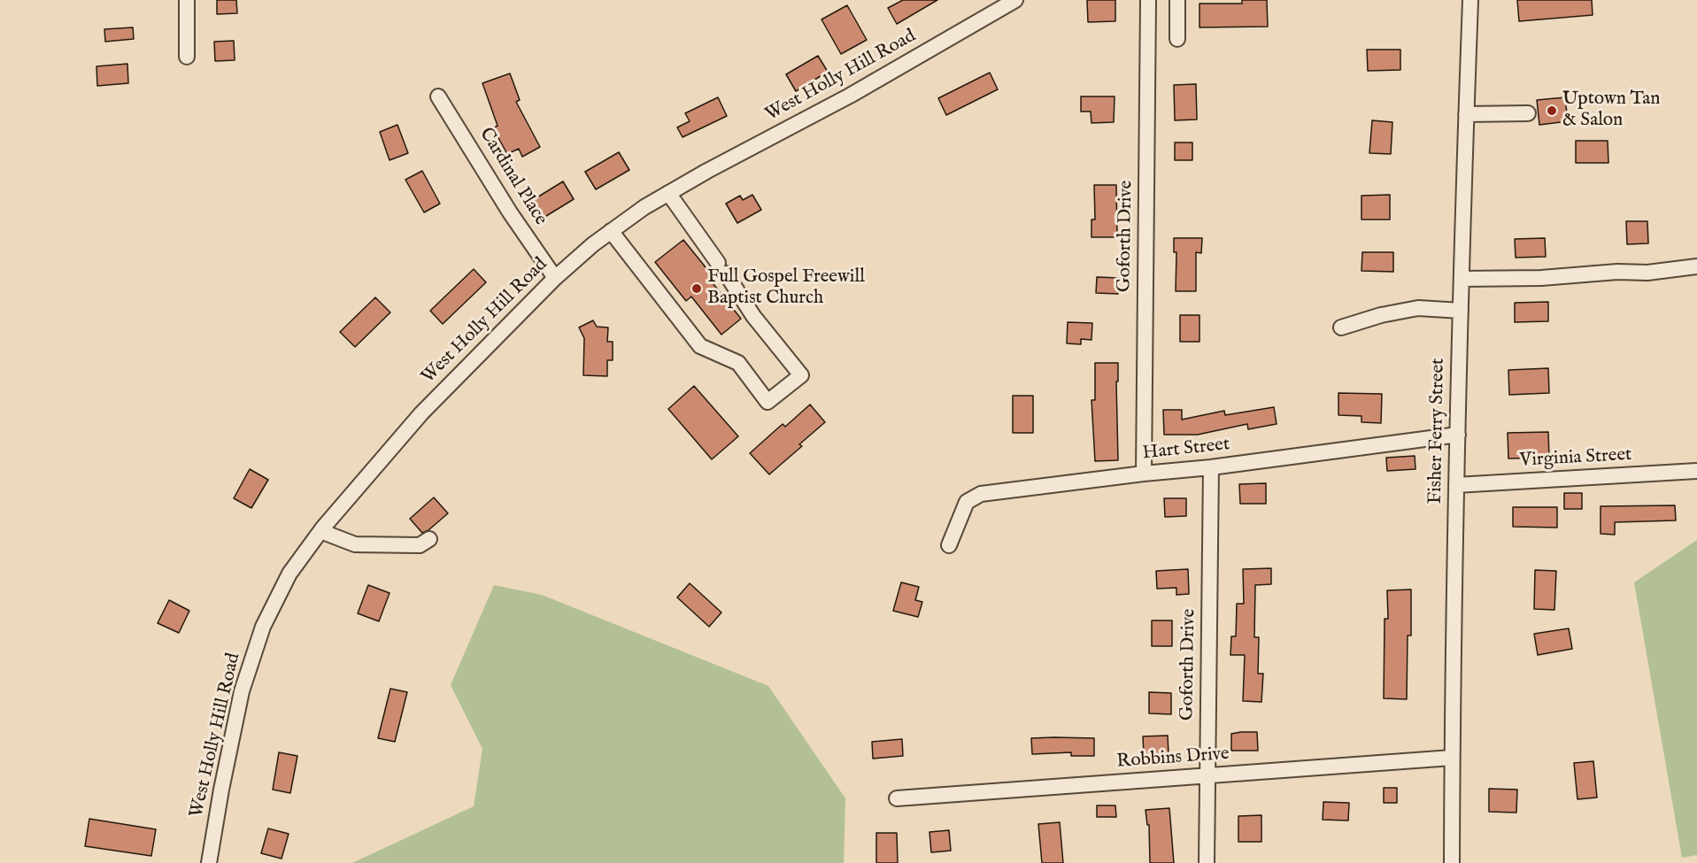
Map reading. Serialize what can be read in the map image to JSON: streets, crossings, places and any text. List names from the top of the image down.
{
  "streets": {
    "street": [
      "West Holly Hill Road",
      "Cardinal Place",
      "Goforth Drive",
      "Fisher Ferry Street",
      "Hart Street",
      "Virginia Street",
      "Robbins Drive"
    ]
  },
  "crossings": [
    ["West Holly Hill Road", "Cardinal Place"],
    ["Goforth Drive", "Hart Street"],
    ["Goforth Drive", "Robbins Drive"],
    ["Fisher Ferry Street", "Hart Street"],
    ["Fisher Ferry Street", "Virginia Street"],
    ["Fisher Ferry Street", "Robbins Drive"]
  ],
  "places": ["Uptown Tan & Salon", "Full Gospel Freewill Baptist Church"]
}
